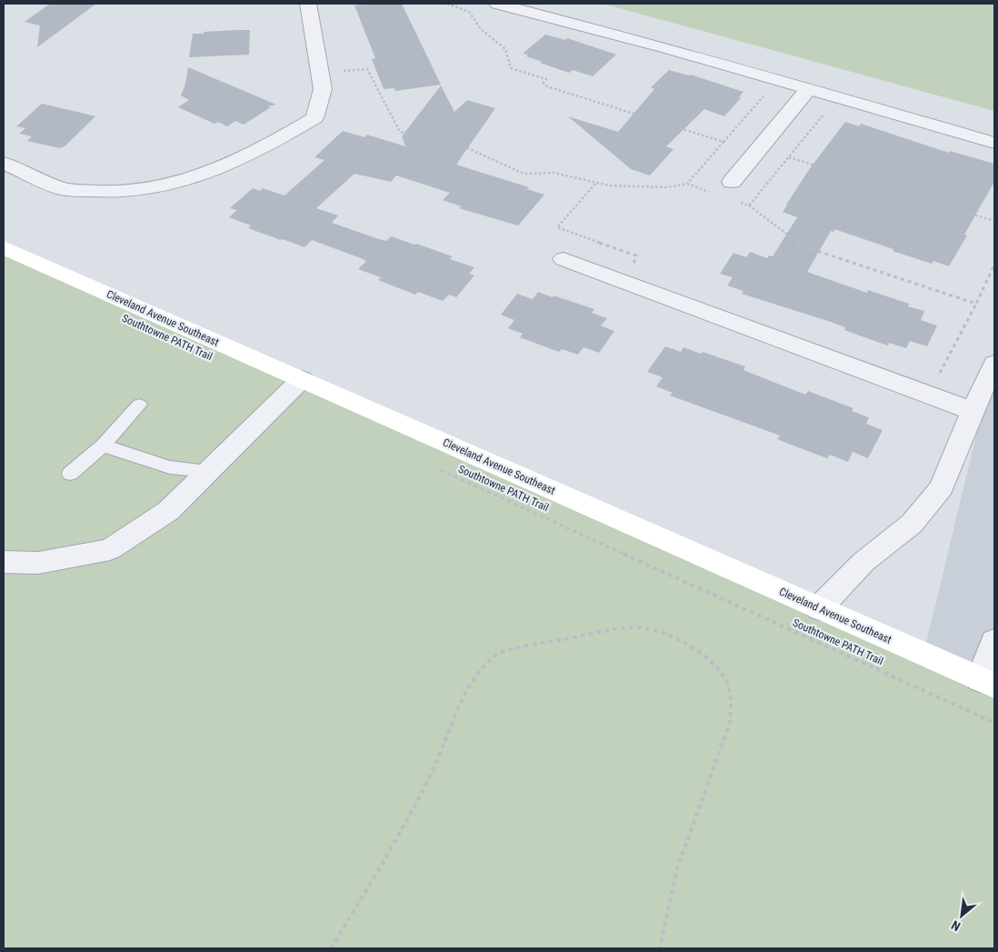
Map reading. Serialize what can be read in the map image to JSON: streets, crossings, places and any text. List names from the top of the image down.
{
  "streets": {
    "main road": ["Cleveland Avenue Southeast"],
    "path": ["Southtowne PATH Trail"]
  },
  "north": "bottom left"
}
